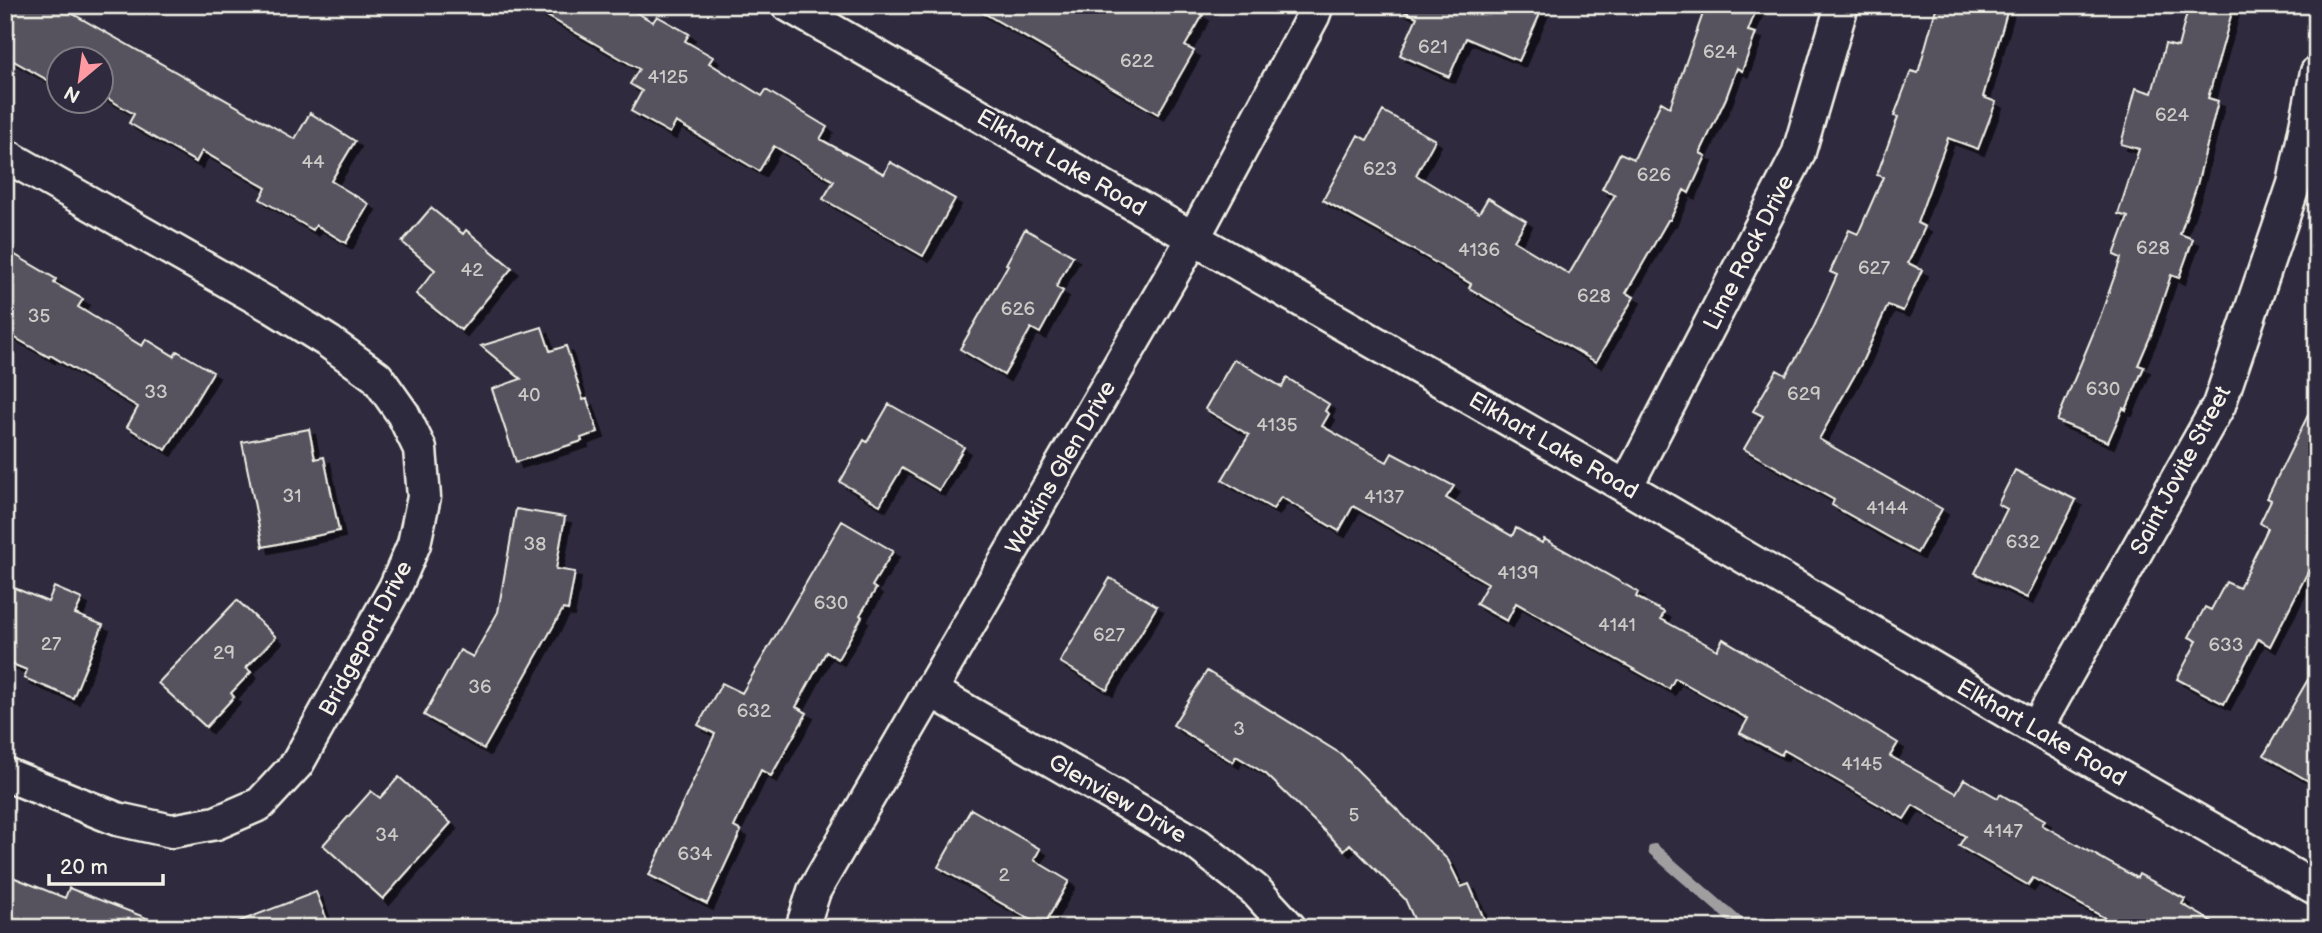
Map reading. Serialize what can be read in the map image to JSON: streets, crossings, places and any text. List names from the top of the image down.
{
  "streets": {
    "street": [
      "Elkhart Lake Road",
      "Lime Rock Drive",
      "Watkins Glen Drive",
      "Saint Jovite Street",
      "Bridgeport Drive",
      "Glenview Drive"
    ]
  },
  "crossings": [
    ["Elkhart Lake Road", "Lime Rock Drive"],
    ["Elkhart Lake Road", "Watkins Glen Drive"],
    ["Elkhart Lake Road", "Saint Jovite Street"],
    ["Watkins Glen Drive", "Glenview Drive"]
  ],
  "house_numbers": [
    "621",
    "624",
    "622",
    "4125",
    "624",
    "44",
    "623",
    "626",
    "628",
    "4136",
    "627",
    "42",
    "628",
    "626",
    "35",
    "630",
    "33",
    "629",
    "40",
    "4135",
    "31",
    "4137",
    "4144",
    "632",
    "38",
    "4139",
    "630",
    "4141",
    "627",
    "27",
    "633",
    "29",
    "36",
    "632",
    "3",
    "4145",
    "5",
    "4147",
    "34",
    "634",
    "2"
  ],
  "scale_bar": "20 m",
  "north": "bottom left"
}
